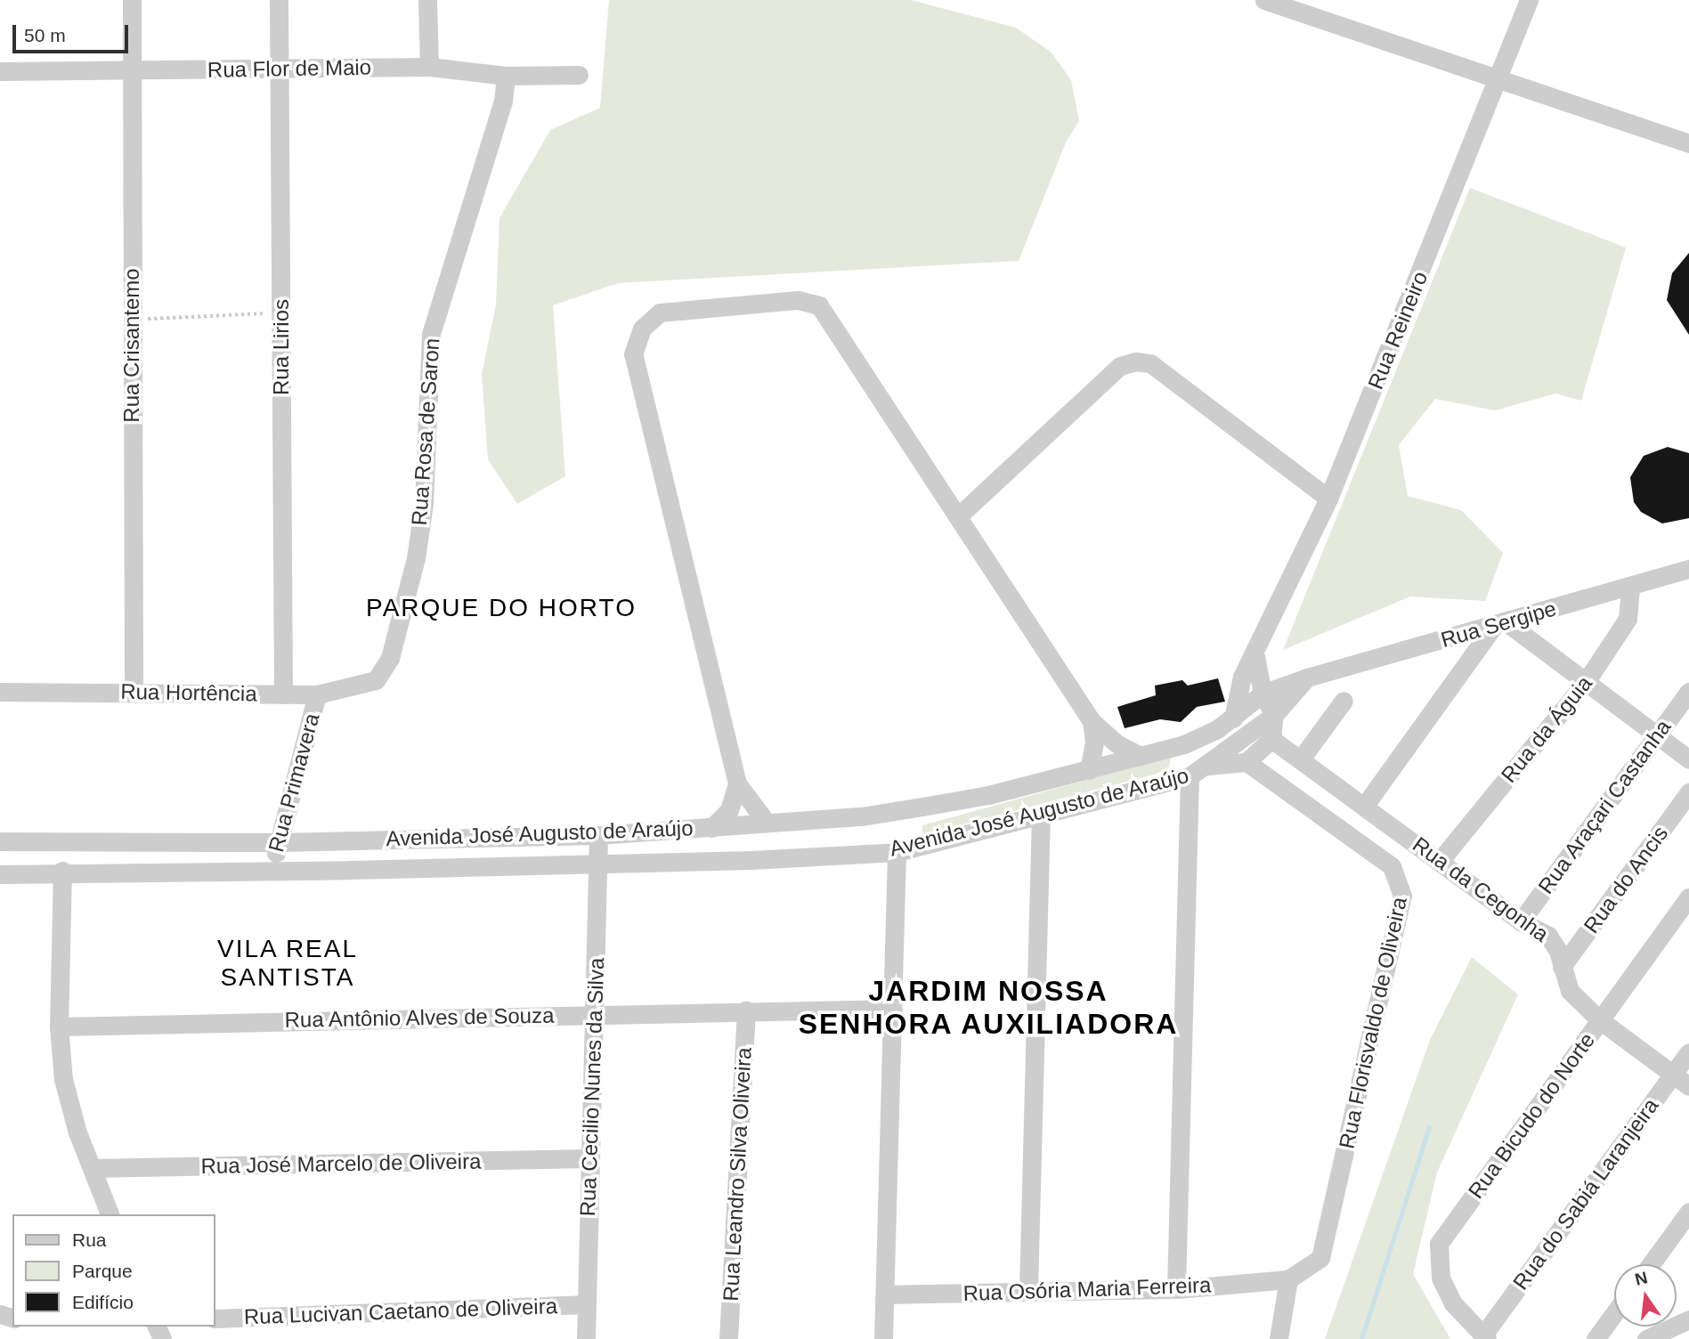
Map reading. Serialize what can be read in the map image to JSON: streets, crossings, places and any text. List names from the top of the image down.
{
  "streets": {
    "street": [
      "Rua Flor de Maio",
      "Rua Reineiro",
      "Rua Crisantemo",
      "Rua Lirios",
      "Rua Rosa de Saron",
      "Rua Sergipe",
      "Rua Hortência",
      "Rua da Águia",
      "Rua Primavera",
      "Rua Araçari Castanha",
      "Avenida José Augusto de Araújo",
      "Rua do Ancis",
      "Rua da Cegonha",
      "Rua Antônio Alves de Souza",
      "Rua Florisvaldo de Oliveira",
      "Rua Cecilio Nunes da Silva",
      "Rua Bicudo do Norte",
      "Rua José Marcelo de Oliveira",
      "Rua Leandro Silva Oliveira",
      "Rua do Sabiá Laranjeira",
      "Rua Osória Maria Ferreira",
      "Rua Lucivan Caetano de Oliveira"
    ]
  },
  "crossings": [
    ["Rua Flor de Maio", "Rua Crisantemo"],
    ["Rua Flor de Maio", "Rua Lirios"],
    ["Rua Flor de Maio", "Rua Rosa de Saron"],
    ["Rua Reineiro", "Avenida José Augusto de Araújo"],
    ["Rua Crisantemo", "Rua Hortência"],
    ["Rua Lirios", "Rua Hortência"],
    ["Rua Rosa de Saron", "Rua Hortência"],
    ["Rua Sergipe", "Rua da Águia"],
    ["Rua Sergipe", "Avenida José Augusto de Araújo"],
    ["Rua Hortência", "Rua Primavera"],
    ["Rua da Águia", "Rua da Cegonha"],
    ["Rua Primavera", "Avenida José Augusto de Araújo"],
    ["Rua Araçari Castanha", "Rua da Cegonha"],
    ["Avenida José Augusto de Araújo", "Rua Cecilio Nunes da Silva"],
    ["Rua do Ancis", "Rua da Cegonha"],
    ["Rua da Cegonha", "Rua Bicudo do Norte"],
    ["Rua da Cegonha", "Rua do Sabiá Laranjeira"],
    ["Rua Antônio Alves de Souza", "Rua Cecilio Nunes da Silva"],
    ["Rua Antônio Alves de Souza", "Rua Leandro Silva Oliveira"],
    ["Rua Florisvaldo de Oliveira", "Rua Osória Maria Ferreira"],
    ["Rua Cecilio Nunes da Silva", "Rua José Marcelo de Oliveira"],
    ["Rua Cecilio Nunes da Silva", "Rua Lucivan Caetano de Oliveira"],
    ["Rua Bicudo do Norte", "Rua do Sabiá Laranjeira"]
  ],
  "districts": ["PARQUE DO HORTO", "VILA REAL SANTISTA", "JARDIM NOSSA SENHORA AUXILIADORA"],
  "legend": ["Rua", "Parque", "Edifício"],
  "scale_bar": "50 m",
  "north": "top"
}
